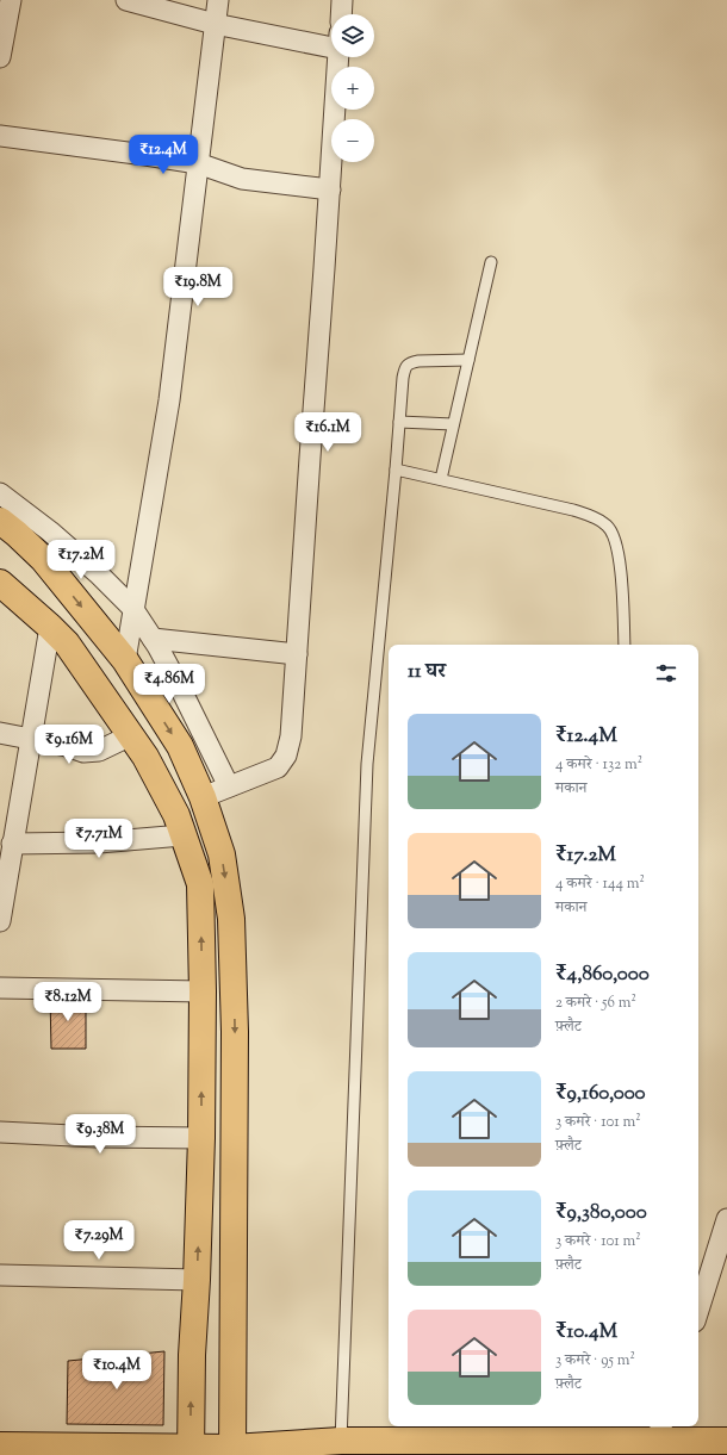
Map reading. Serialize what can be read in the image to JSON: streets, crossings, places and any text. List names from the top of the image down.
{
  "page": {
    "map_buttons": ["+", "−"],
    "price": [
      "₹12.4M",
      "₹19.8M",
      "₹16.1M",
      "₹17.2M",
      "₹4.86M",
      "₹9.16M",
      "₹7.71M",
      "₹8.12M",
      "₹9.38M",
      "₹7.29M",
      "₹10.4M"
    ],
    "heading": "11 घर",
    "list": [
      {
        "name": "₹12.4M",
        "note": "4 कमरे · 132 m² · मकान"
      },
      {
        "name": "₹17.2M",
        "note": "4 कमरे · 144 m² · मकान"
      },
      {
        "name": "₹4,860,000",
        "note": "2 कमरे · 56 m² · फ़्लैट"
      },
      {
        "name": "₹9,160,000",
        "note": "3 कमरे · 101 m² · फ़्लैट"
      },
      {
        "name": "₹9,380,000",
        "note": "3 कमरे · 101 m² · फ़्लैट"
      },
      {
        "name": "₹10.4M",
        "note": "3 कमरे · 95 m² · फ़्लैट"
      }
    ]
  }
}
